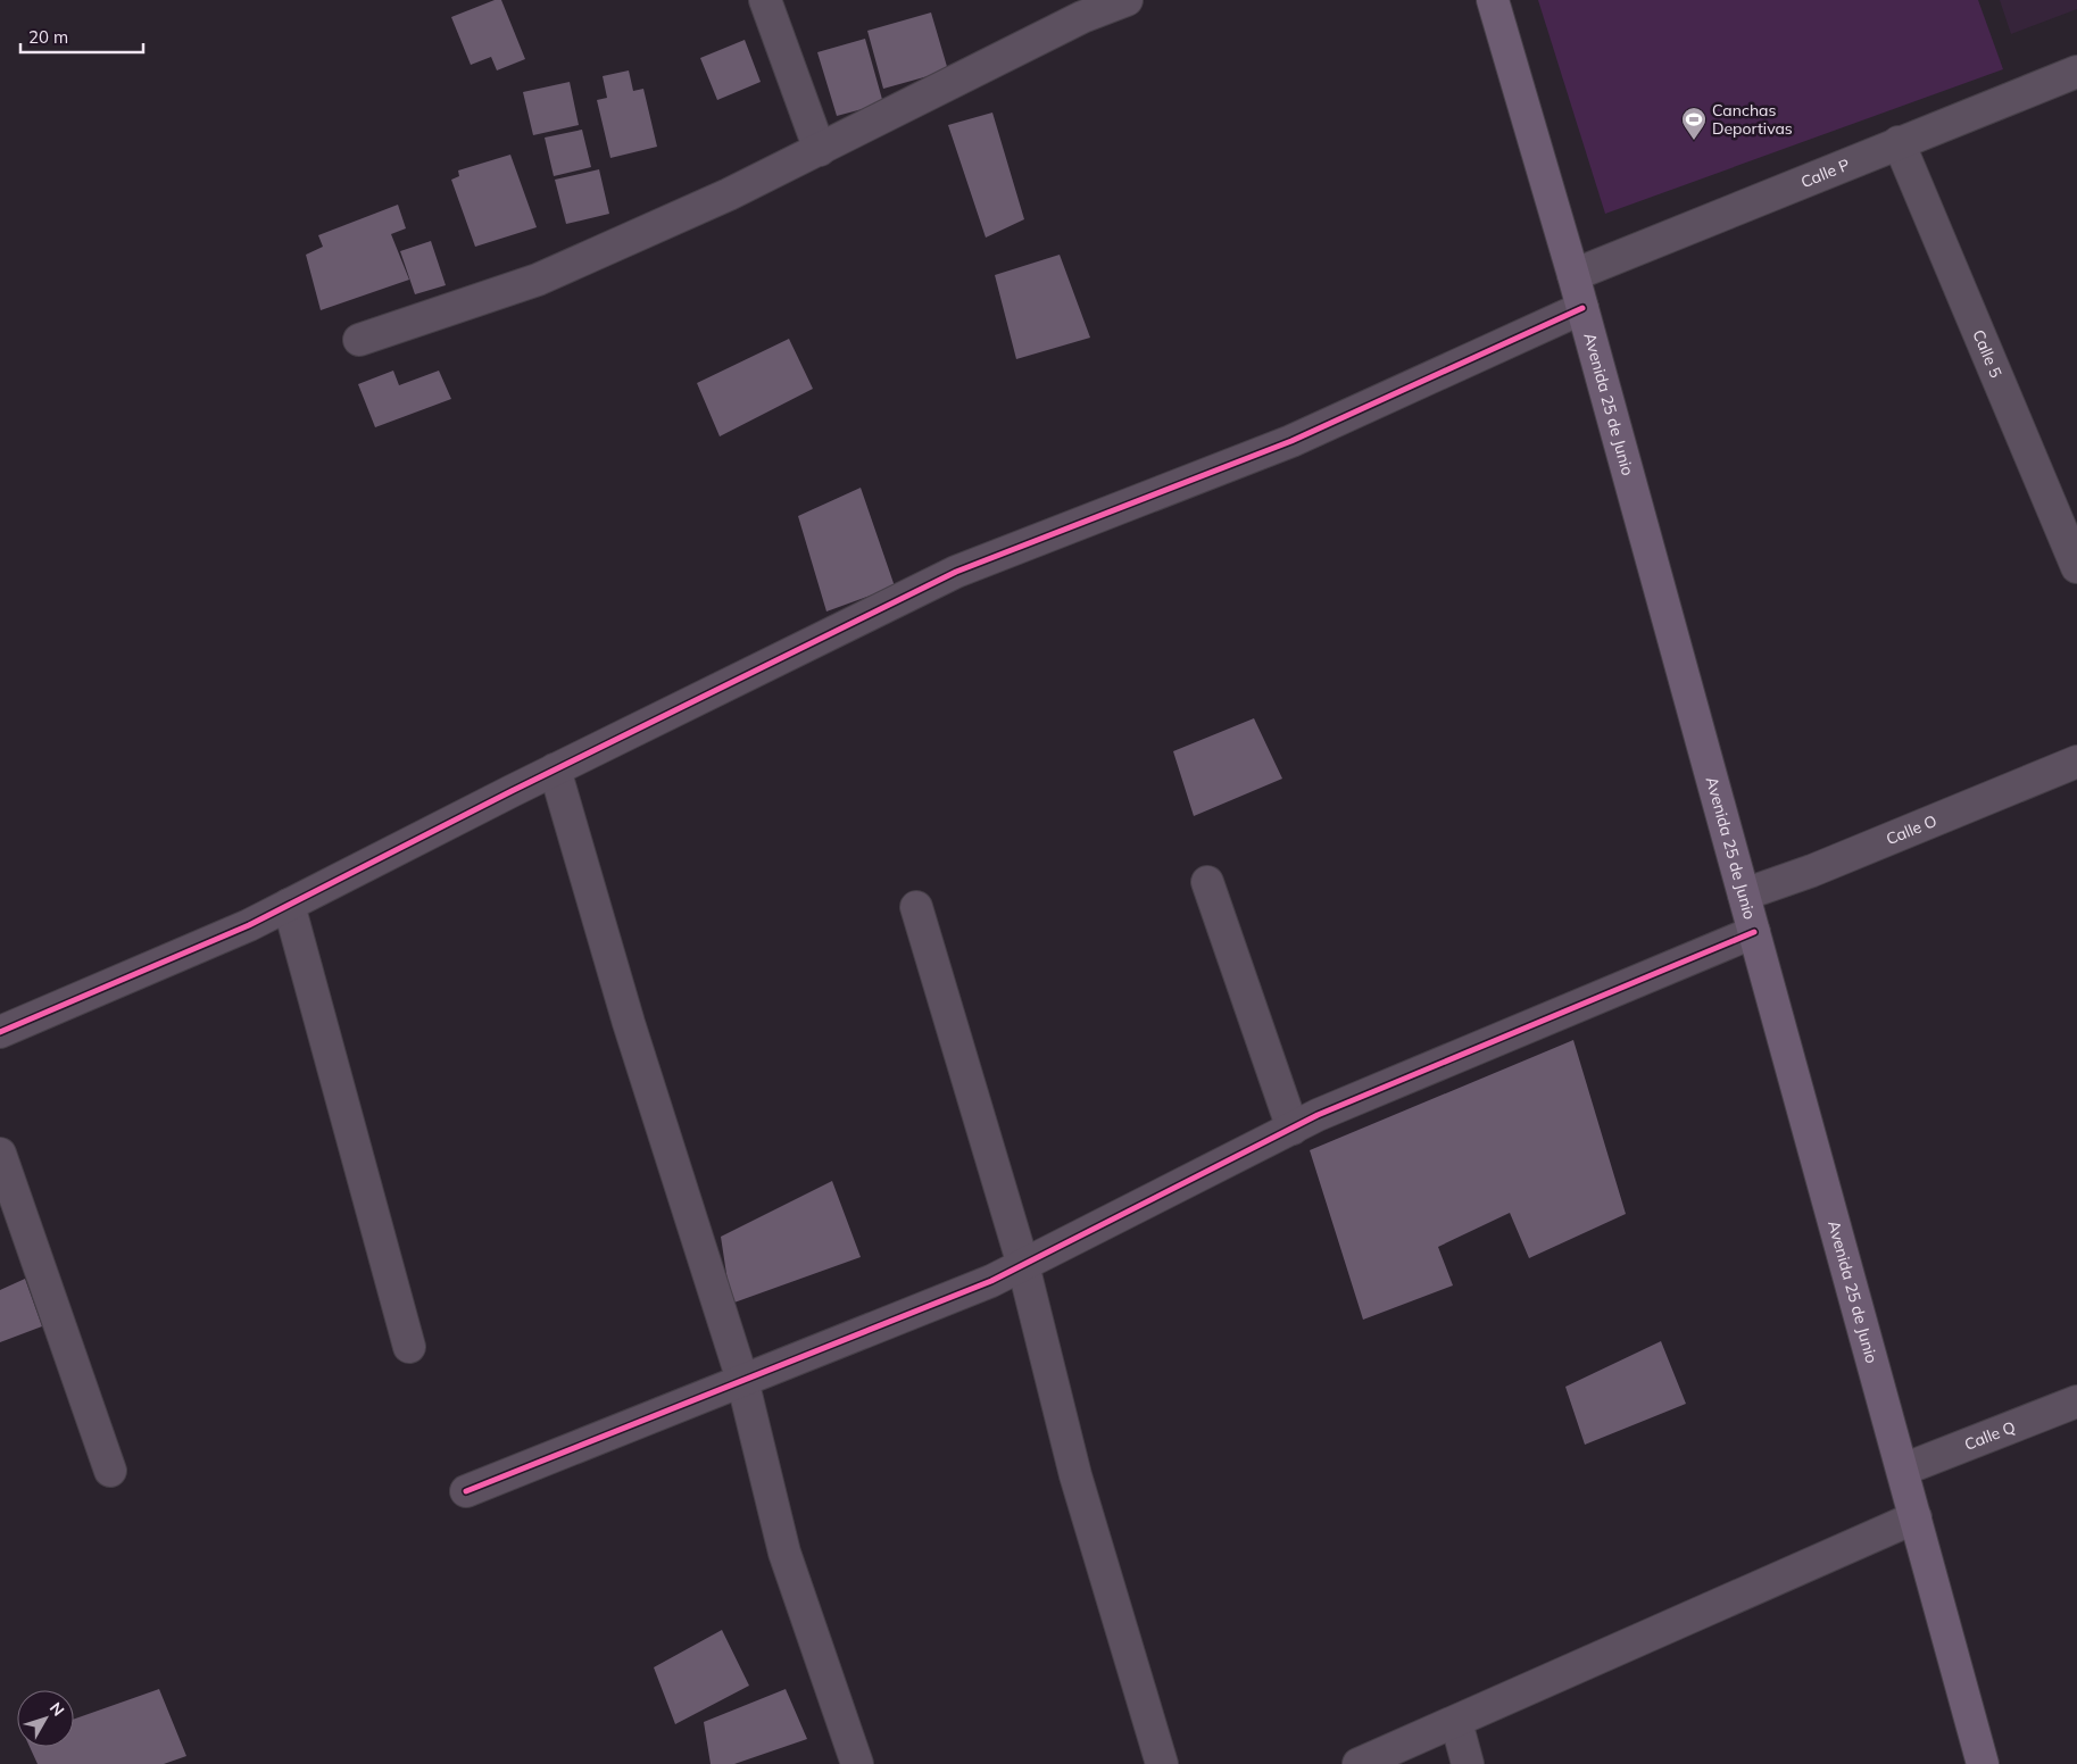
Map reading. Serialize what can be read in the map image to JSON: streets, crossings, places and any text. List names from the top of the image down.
{
  "streets": {
    "highway": ["Avenida 25 de Junio"],
    "street": [
      "Calle P",
      "Calle 5",
      "Calle O",
      "Calle Q"
    ]
  },
  "crossings": [
    ["Calle P", "Calle 5"],
    ["Calle P", "Avenida 25 de Junio"],
    ["Avenida 25 de Junio", "Calle O"],
    ["Avenida 25 de Junio", "Calle Q"]
  ],
  "places": {
    "sports": ["Canchas Deportivas"]
  },
  "scale_bar": "20 m",
  "north": "top right"
}
